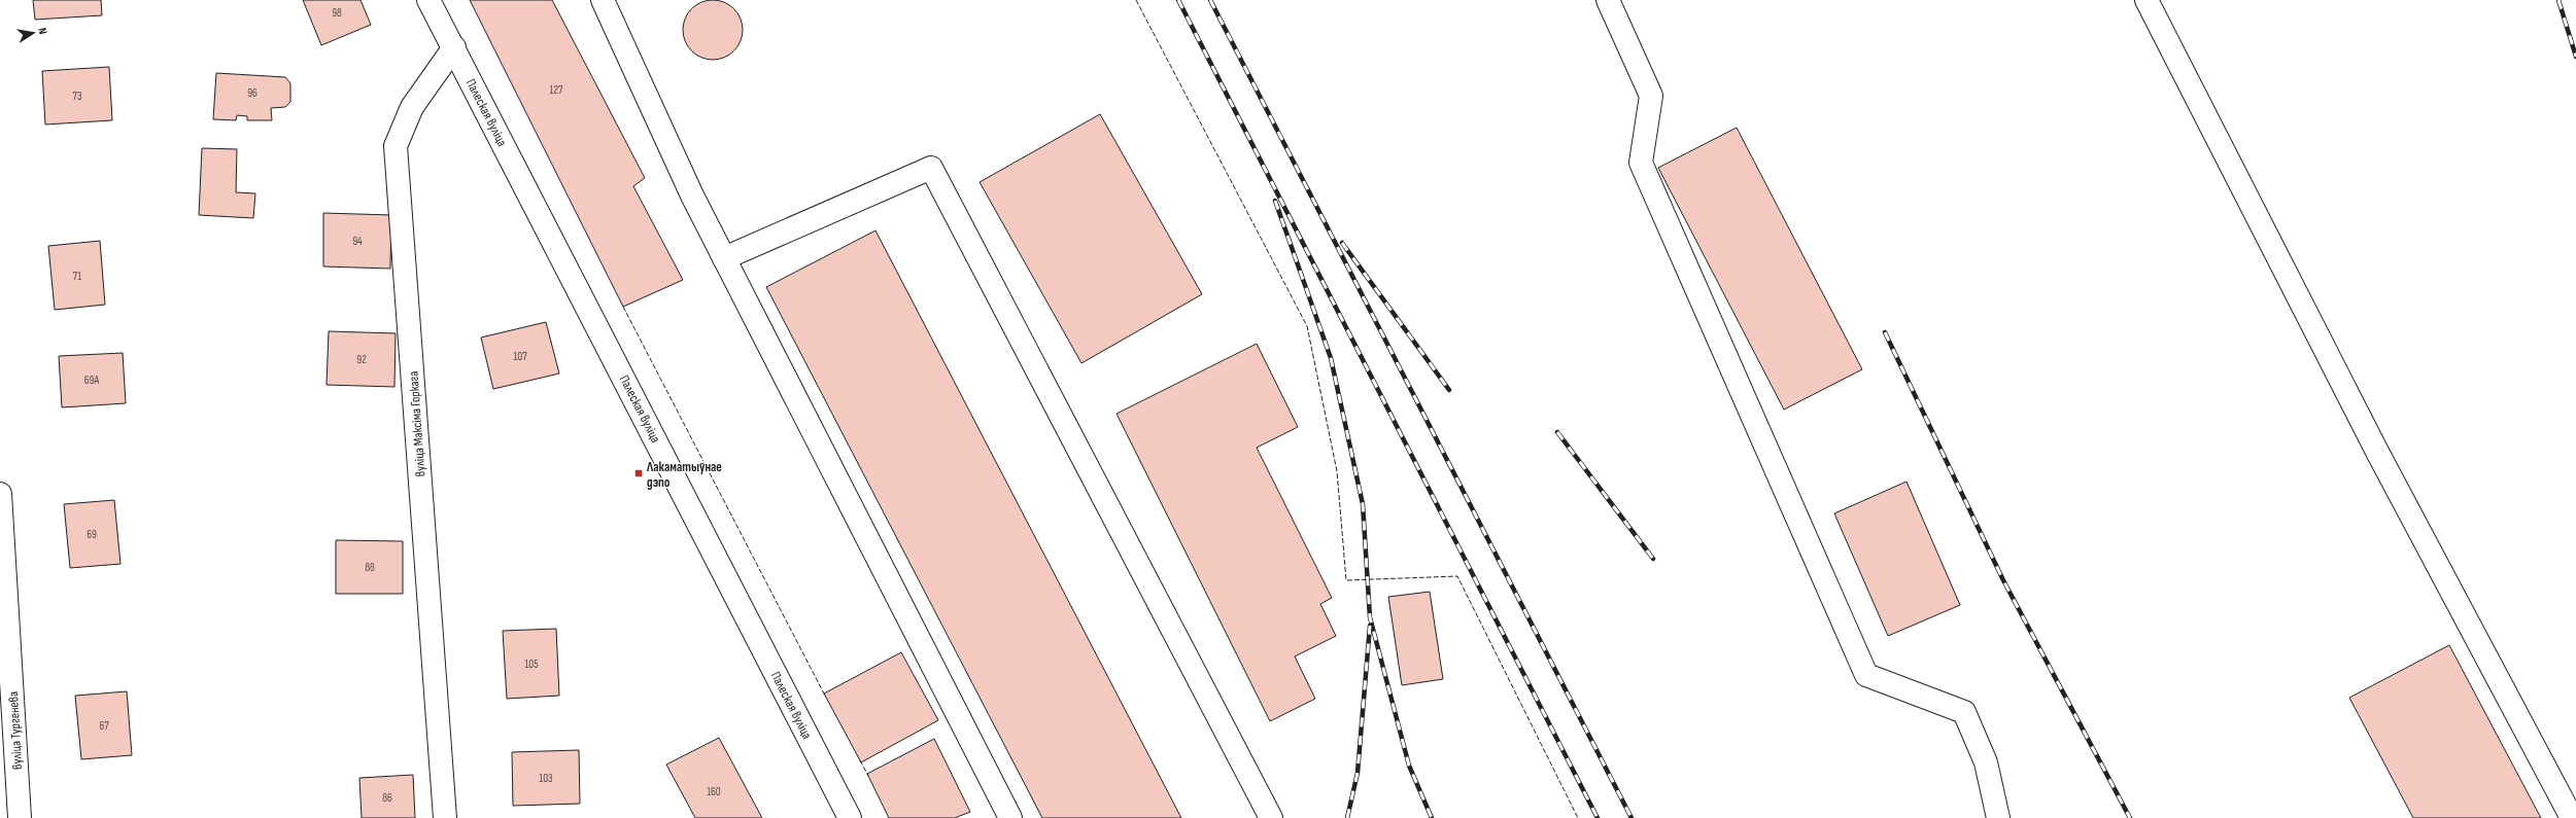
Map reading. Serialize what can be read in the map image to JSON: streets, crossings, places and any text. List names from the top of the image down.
{
  "streets": {
    "street": ["Палеская вуліца", "вуліца Максіма Горкага", "вуліца Тургенева"]
  },
  "crossings": [
    ["Палеская вуліца", "вуліца Максіма Горкага"]
  ],
  "places": {
    "transit": ["Лакаматыўнае дэпо"]
  },
  "house_numbers": [
    "98",
    "127",
    "96",
    "73",
    "94",
    "71",
    "107",
    "92",
    "69А",
    "69",
    "88",
    "105",
    "67",
    "103",
    "160",
    "86"
  ],
  "north": "right"
}
